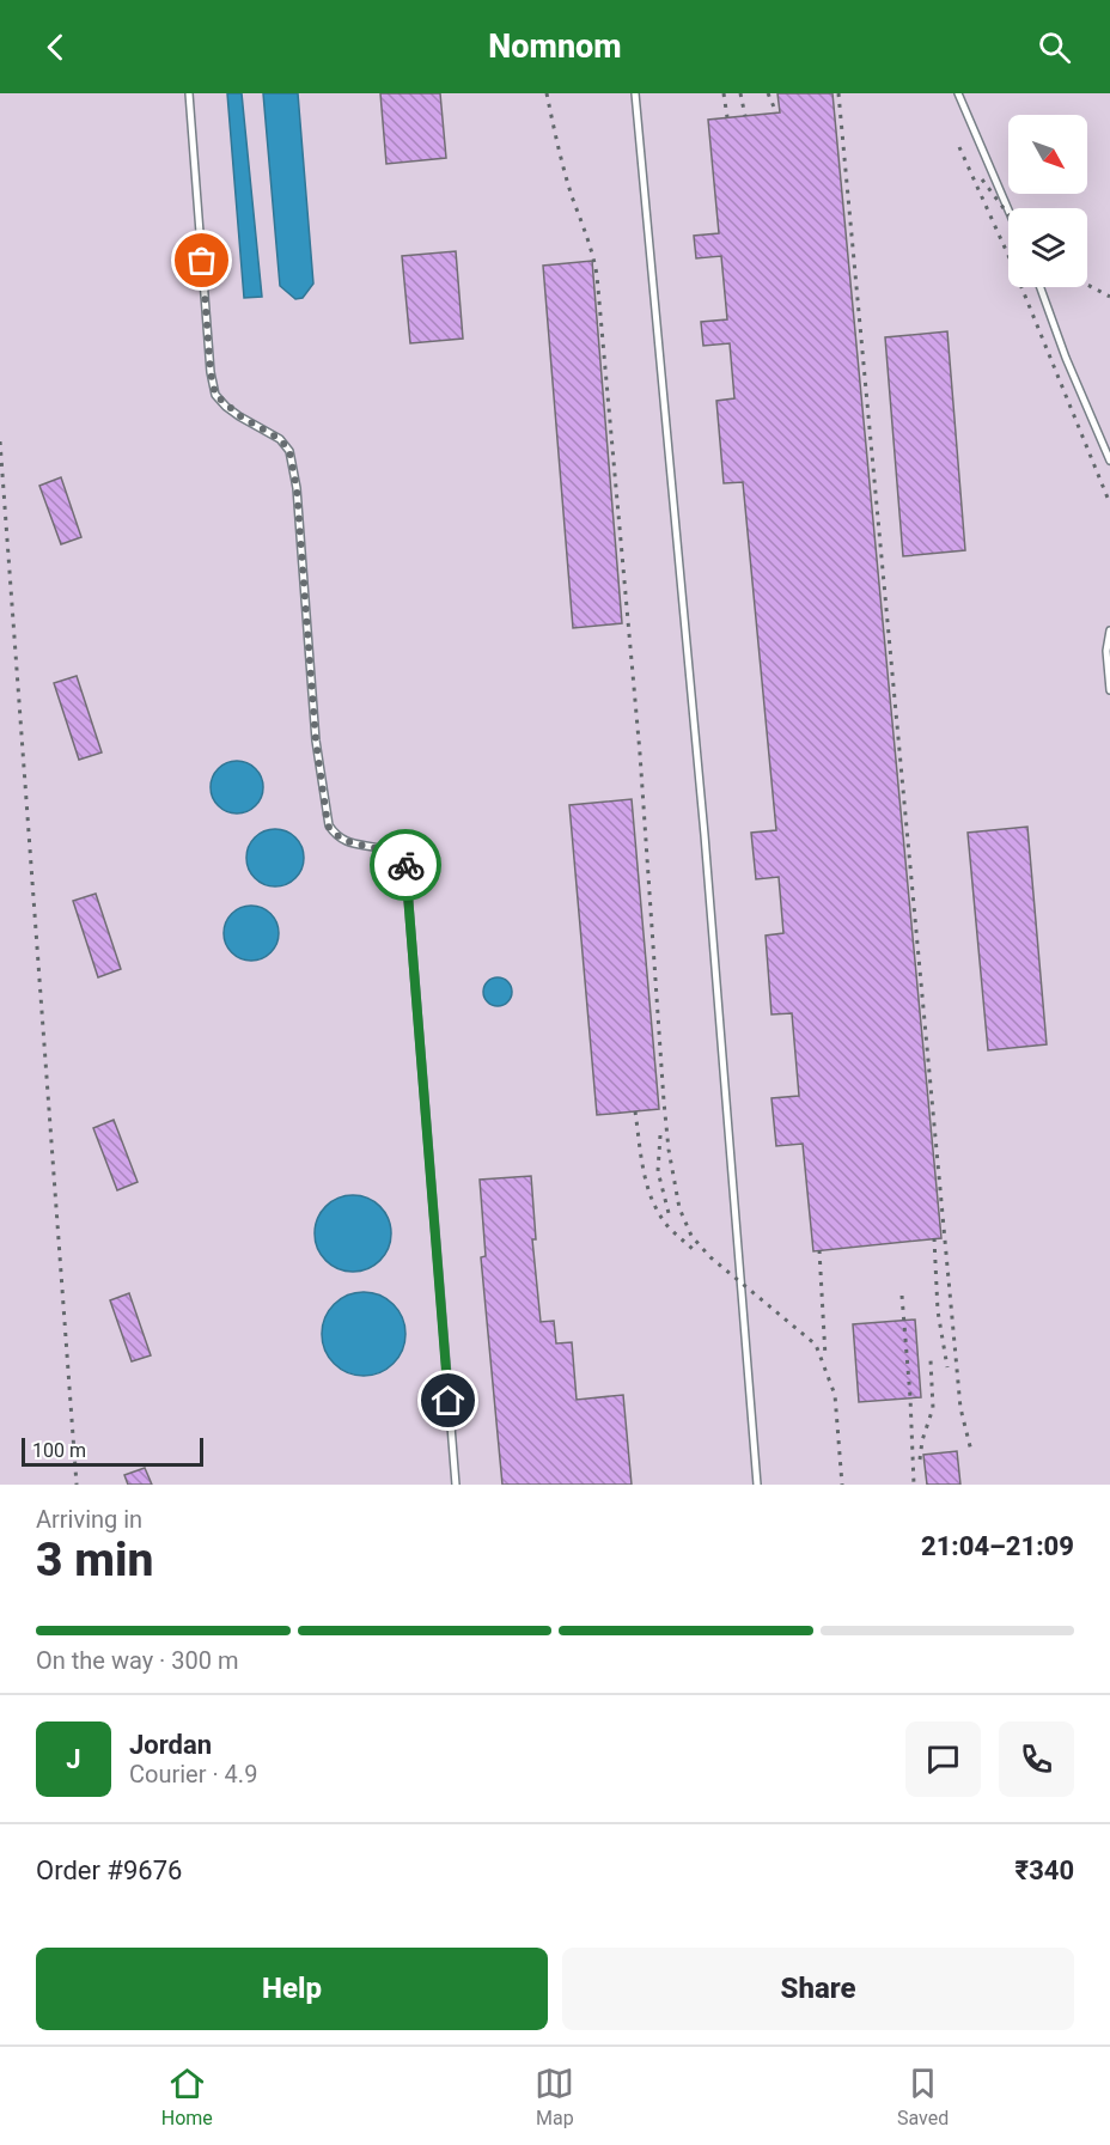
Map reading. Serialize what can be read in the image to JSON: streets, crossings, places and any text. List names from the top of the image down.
{
  "scale_bar": "100 m",
  "north": "bottom right",
  "page": {
    "header": "Nomnom",
    "scale": "100 m",
    "heading": ["3 min", "Arriving in", "21:04–21:09"],
    "panel": [
      "Jordan",
      "Courier · 4.9",
      "Order #9676",
      "₹340"
    ],
    "bar": "On the way · 300 m",
    "round": "J",
    "buttons": ["Help", "Share"],
    "tabs": ["Home", "Map", "Saved"]
  }
}
